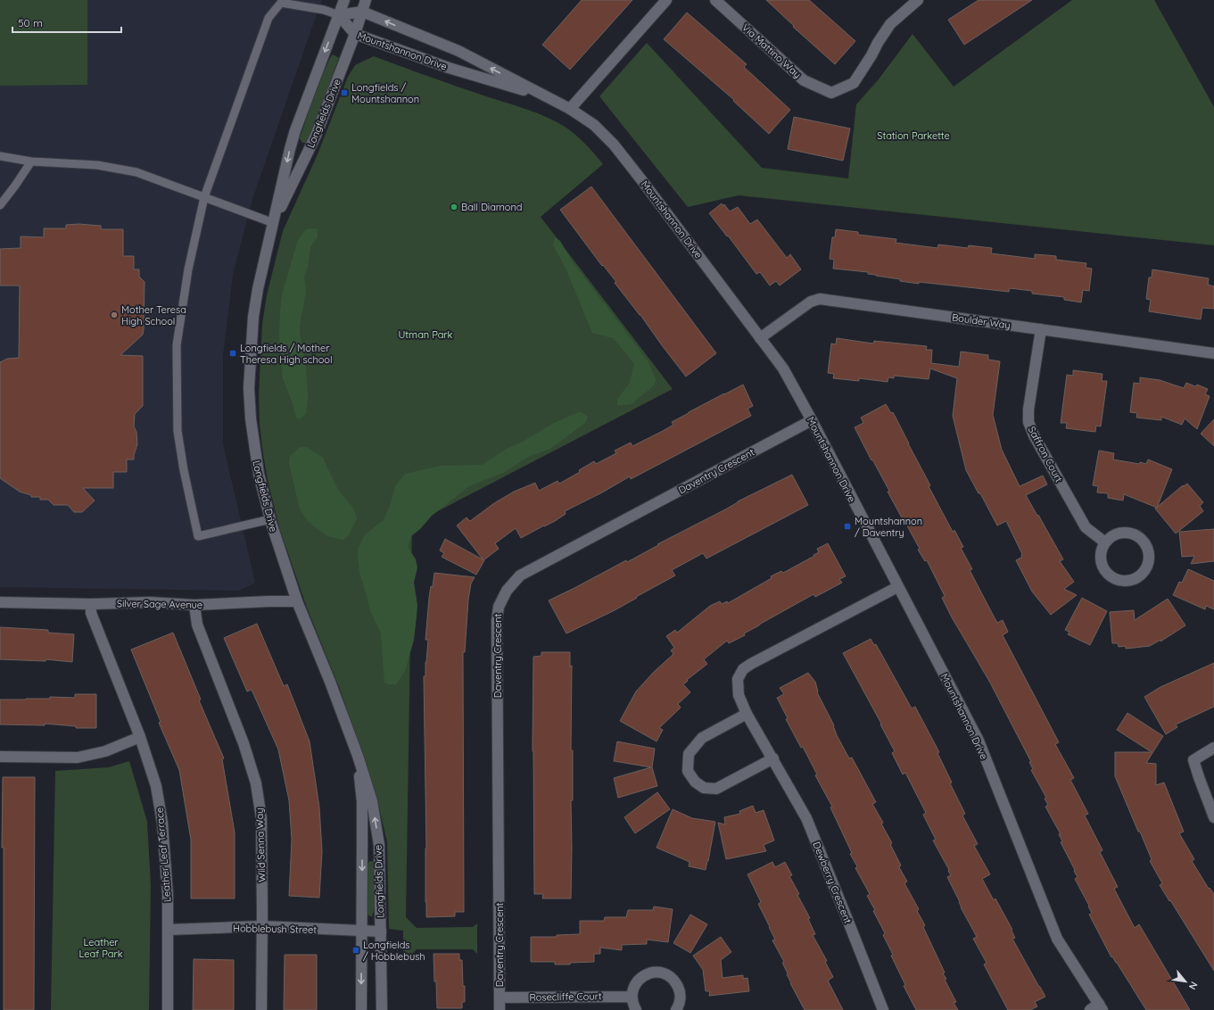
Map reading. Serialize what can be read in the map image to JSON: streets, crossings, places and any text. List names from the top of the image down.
{
  "streets": {
    "street": [
      "Mountshannon Drive",
      "Via Mattino Way",
      "Longfields Drive",
      "Boulder Way",
      "Saffron Court",
      "Daventry Crescent",
      "Silver Sage Avenue",
      "Wild Senna Way",
      "Leather Leaf Terrace",
      "Dewberry Crescent",
      "Hobblebush Street",
      "Rosecliffe Court"
    ]
  },
  "crossings": [
    ["Mountshannon Drive", "Longfields Drive"],
    ["Mountshannon Drive", "Boulder Way"],
    ["Mountshannon Drive", "Daventry Crescent"],
    ["Mountshannon Drive", "Dewberry Crescent"],
    ["Longfields Drive", "Silver Sage Avenue"],
    ["Longfields Drive", "Hobblebush Street"],
    ["Boulder Way", "Saffron Court"],
    ["Daventry Crescent", "Rosecliffe Court"],
    ["Silver Sage Avenue", "Wild Senna Way"],
    ["Silver Sage Avenue", "Leather Leaf Terrace"],
    ["Wild Senna Way", "Hobblebush Street"],
    ["Leather Leaf Terrace", "Hobblebush Street"]
  ],
  "parks": ["Station Parkette", "Utman Park", "Leather Leaf Park"],
  "places": {
    "transit": [
      "Longfields / Mountshannon",
      "Longfields / Mother Theresa High school",
      "Mountshannon / Daventry",
      "Longfields / Hobblebush"
    ],
    "other": ["Ball Diamond", "Mother Teresa High School"]
  },
  "scale_bar": "50 m",
  "north": "bottom right"
}
